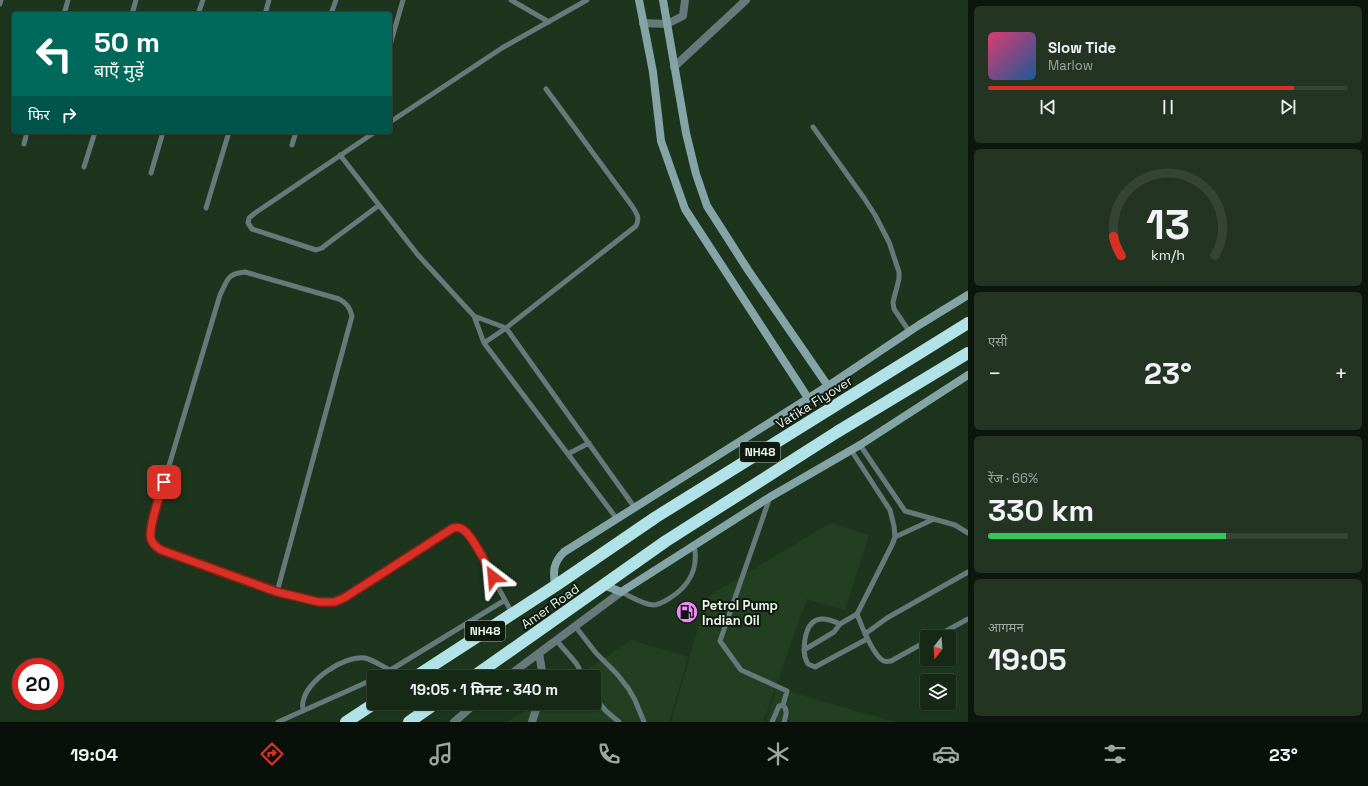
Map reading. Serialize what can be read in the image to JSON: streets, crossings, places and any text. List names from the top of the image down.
{
  "streets": {
    "highway": ["Vatika Flyover", "NH48", "Amer Road"]
  },
  "crossings": [
    ["Vatika Flyover", "NH48"],
    ["NH48", "Amer Road"]
  ],
  "places": {
    "fuel station": ["Petrol Pump Indian Oil"]
  },
  "north": "bottom",
  "page": {
    "turn": ["50 m", "बाएँ मुड़ें"],
    "song": ["Slow Tide", "Marlow"],
    "then": "फिर",
    "tile": [
      "एसी",
      ["रेंज · 66%", "330 km"],
      ["आगमन", "19:05"]
    ],
    "heat": ["−", "23°", "+"],
    "limit": "20",
    "trip": "19:05 · 1 मिनट · 340 m",
    "tabs": ["19:04", "23°"],
    "gauge": ["13", "km/h"]
  }
}
